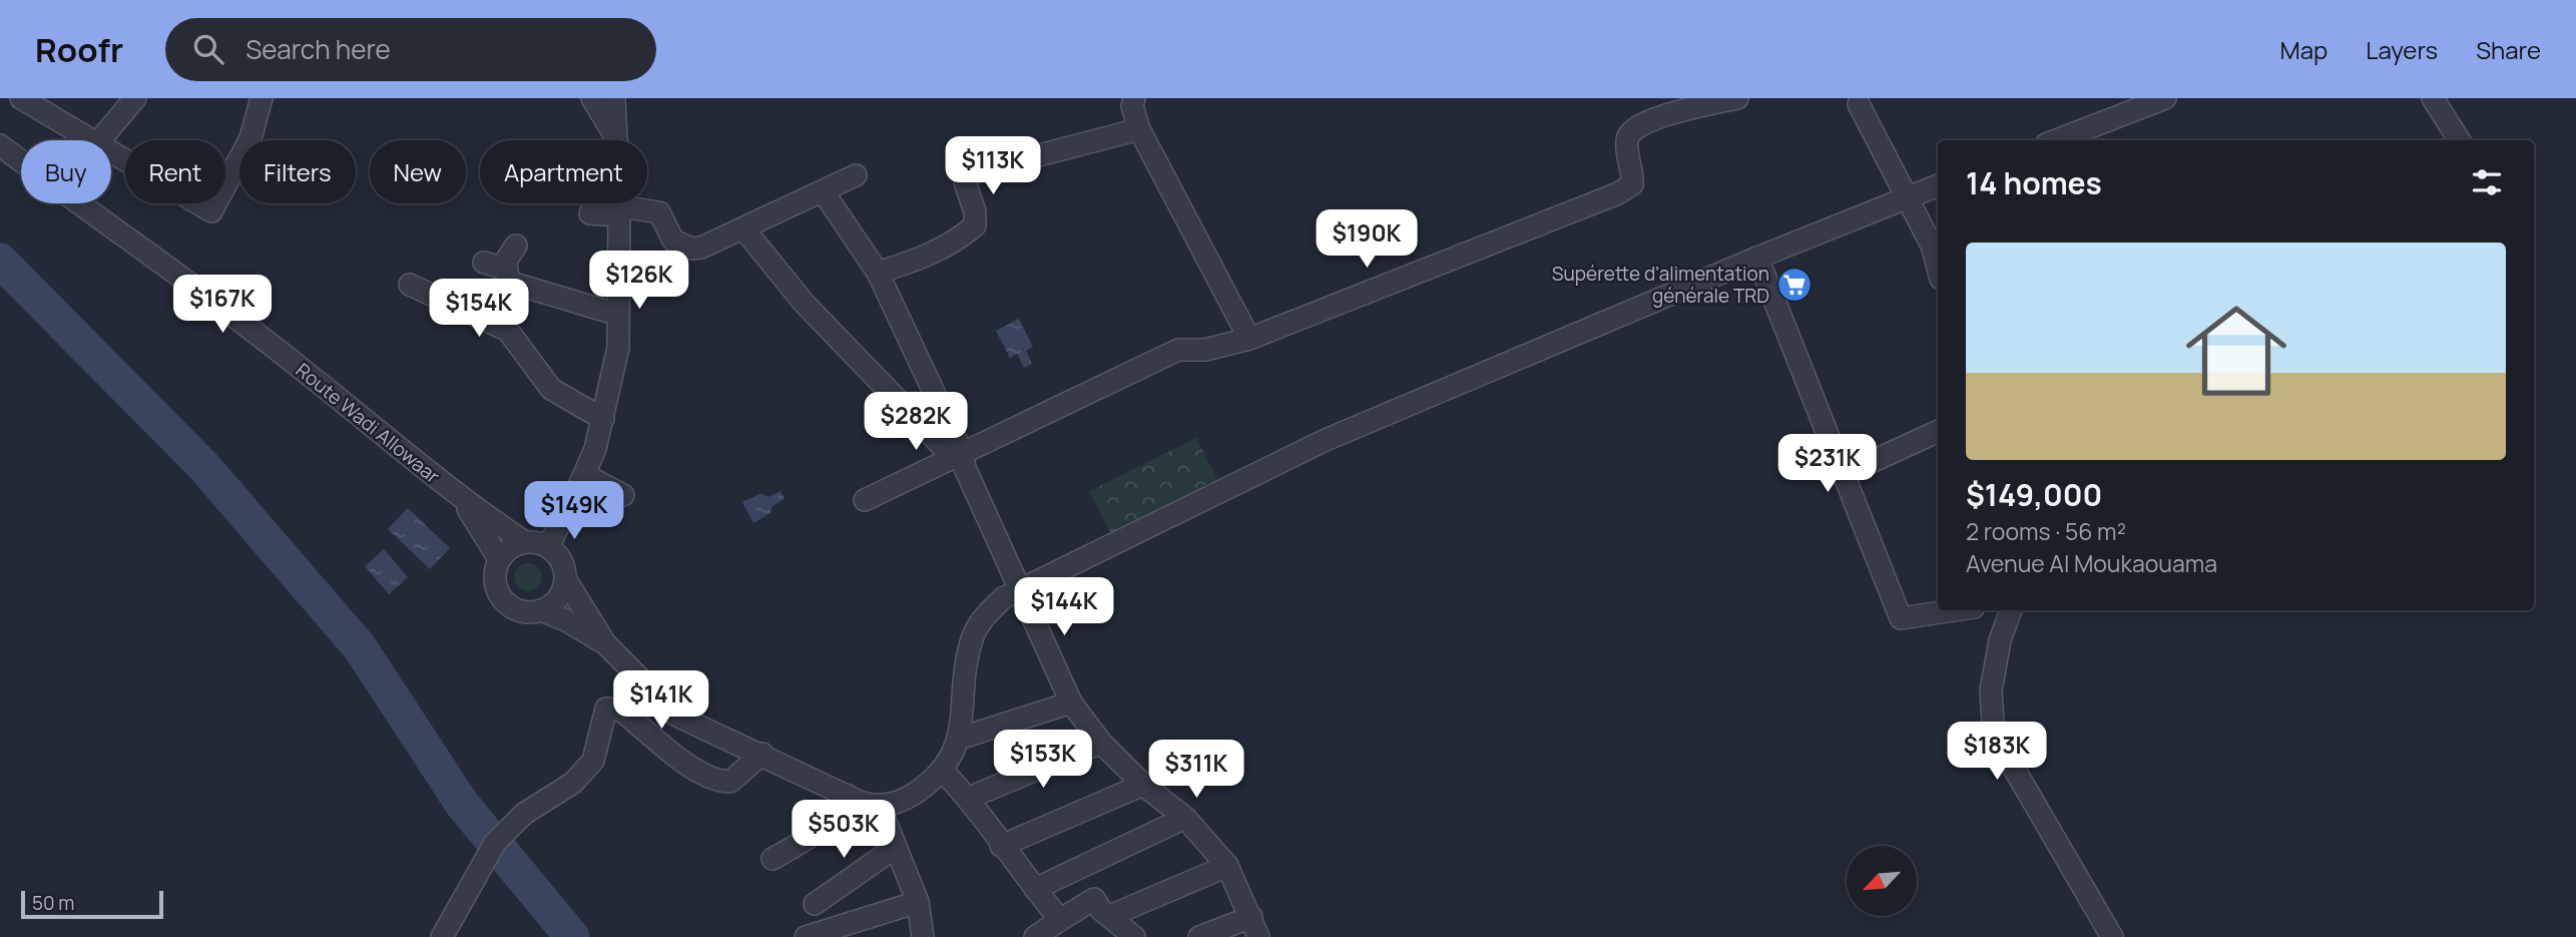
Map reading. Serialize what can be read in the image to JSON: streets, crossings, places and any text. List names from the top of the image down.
{
  "streets": {
    "street": ["Route Wadi Allowaar"]
  },
  "places": {
    "supermarket": ["Supérette d'alimentation générale TRD"]
  },
  "scale_bar": "50 m",
  "north": "bottom left",
  "page": {
    "header": "Roofr",
    "search": "Search here",
    "nav": ["Map", "Layers", "Share"],
    "price": [
      "$113K",
      "$190K",
      "$126K",
      "$167K",
      "$154K",
      "$282K",
      "$231K",
      "$149K",
      "$144K",
      "$141K",
      "$183K",
      "$153K",
      "$311K",
      "$503K"
    ],
    "chip": [
      "Buy",
      "Rent",
      "Filters",
      "New",
      "Apartment"
    ],
    "heading": "14 homes",
    "list": [
      {
        "name": "$149,000",
        "note": "2 rooms · 56 m² · Avenue Al Moukaouama"
      }
    ],
    "scale": "50 m"
  }
}
